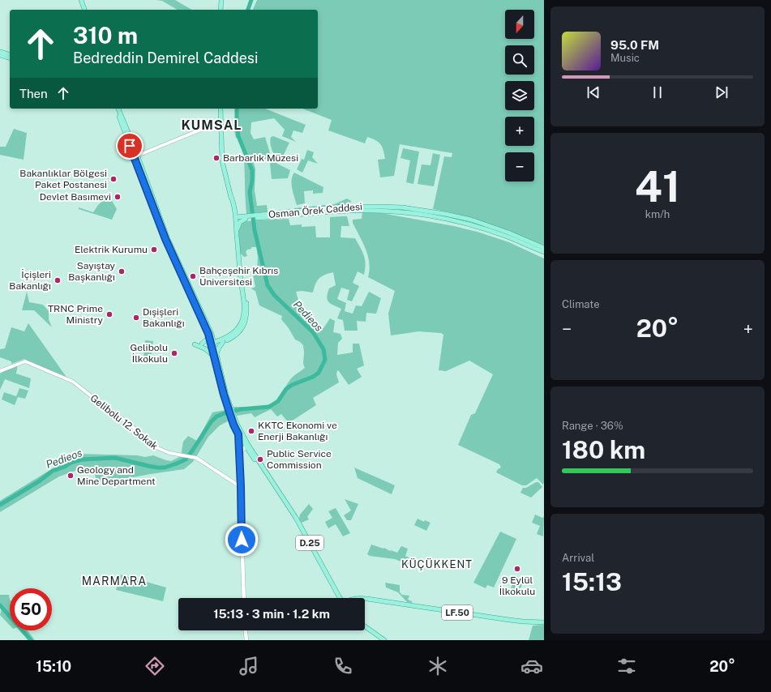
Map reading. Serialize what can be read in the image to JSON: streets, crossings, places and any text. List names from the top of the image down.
{
  "streets": {
    "main road": ["Osman Örek Caddesi", "D.25", "LF.50"],
    "street": ["Gelibolu 12. Sokak"]
  },
  "districts": ["KUMSAL", "KÜÇÜKKENT", "MARMARA"],
  "water": ["Pedieos"],
  "places": [
    "Barbarlık Müzesi",
    "Bakanlıklar Bölgesi Paket Postanesi",
    "Devlet Basımevi",
    "Elektrik Kurumu",
    "Sayıştay Başkanlığı",
    "Bahçeşehir Kıbrıs Üniversitesi",
    "İçişleri Bakanlığı",
    "TRNC Prime Ministry",
    "Dışişleri Bakanlığı",
    "Gelibolu İlkokulu",
    "KKTC Ekonomi ve Enerji Bakanlığı",
    "Public Service Commission",
    "Geology and Mine Department",
    "9 Eylül İlkokulu"
  ],
  "north": "bottom",
  "page": {
    "map_buttons": ["+", "−"],
    "turn": ["310 m", "Bedreddin Demirel Caddesi"],
    "song": ["95.0 FM", "Music"],
    "then": "Then",
    "tile": [
      ["41", "km/h"],
      "Climate",
      ["Range · 36%", "180 km"],
      ["Arrival", "15:13"]
    ],
    "heat": ["−", "20°", "+"],
    "limit": "50",
    "trip": "15:13 · 3 min · 1.2 km",
    "tabs": ["15:10", "20°"]
  }
}
